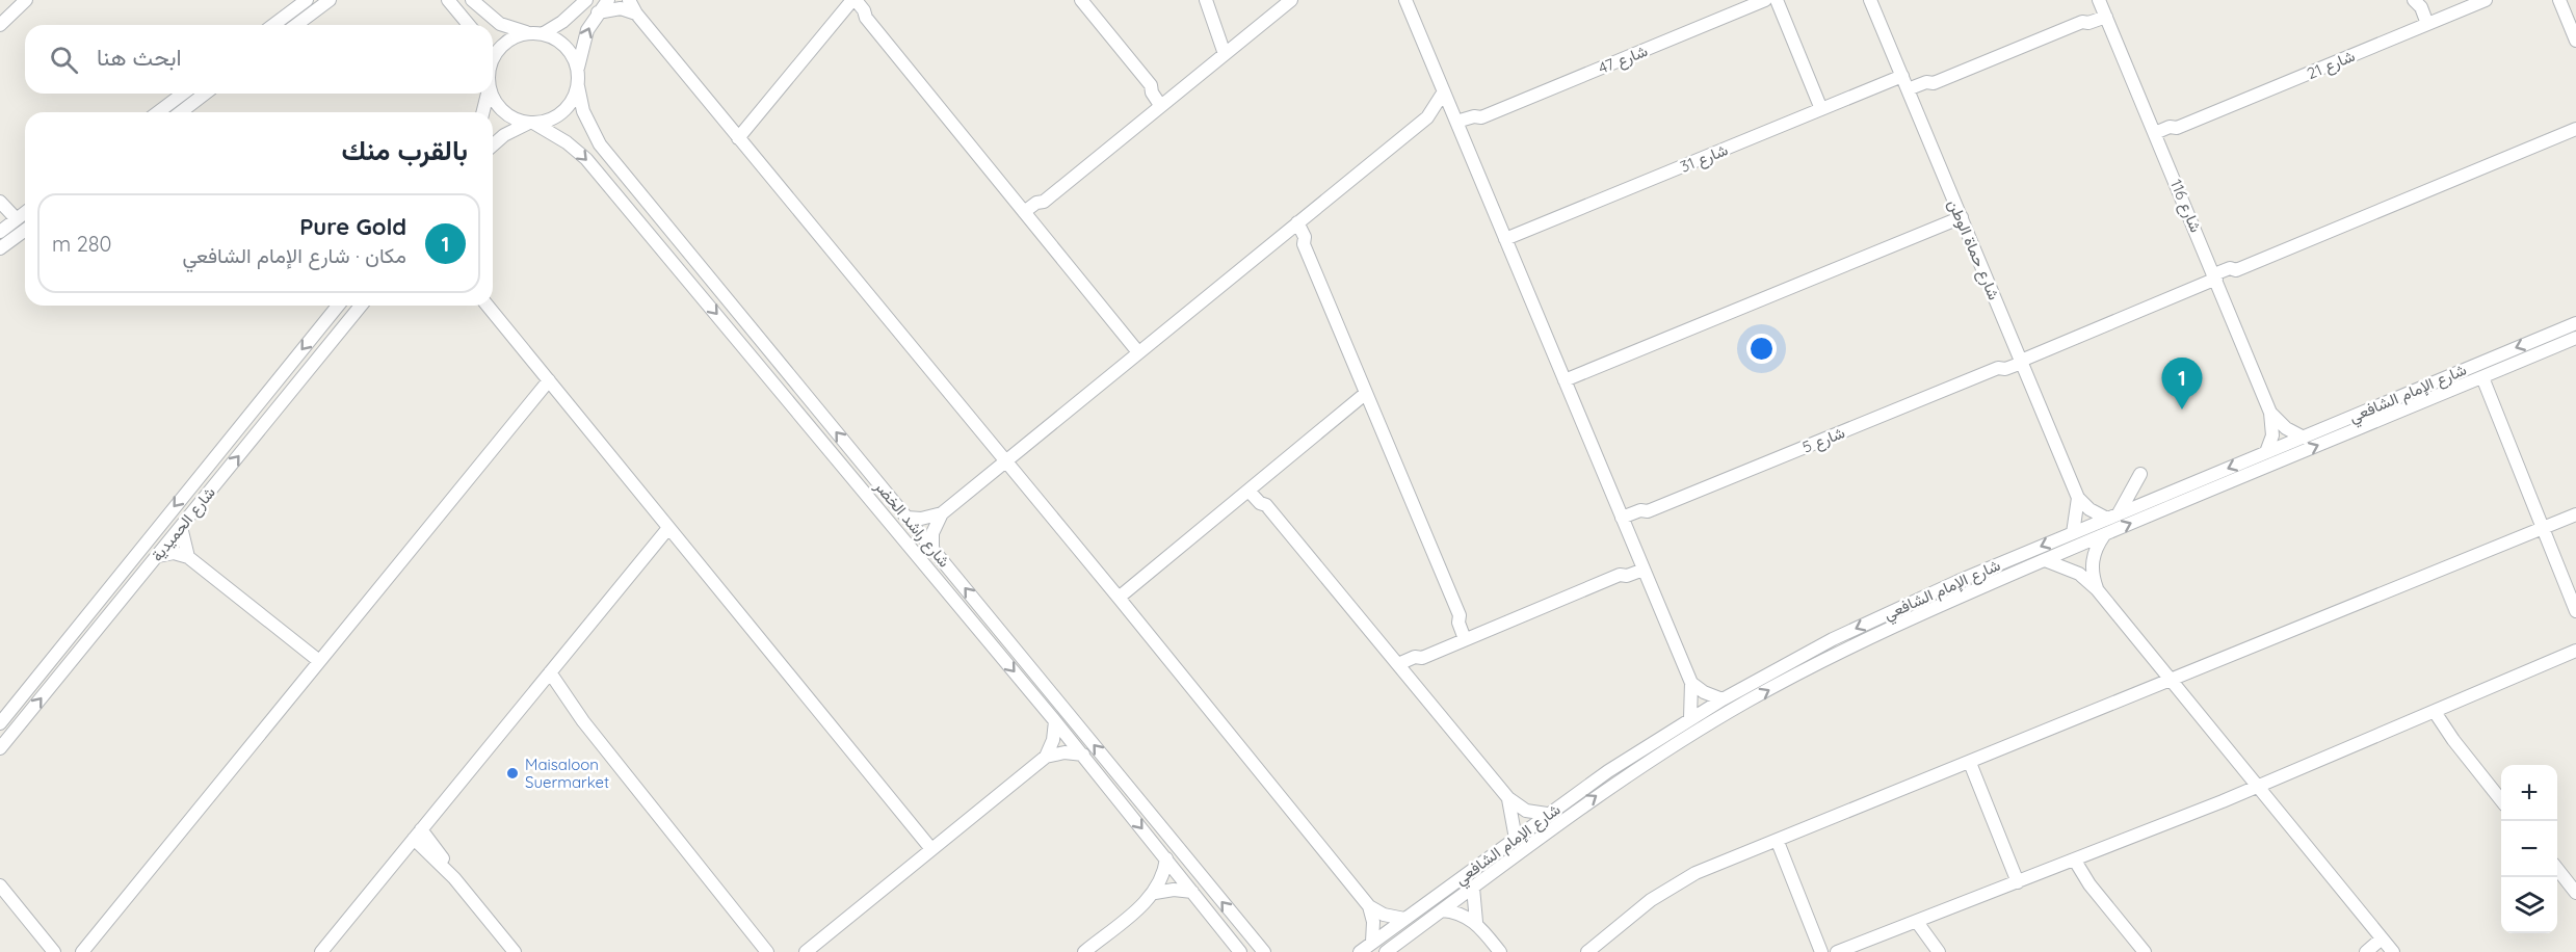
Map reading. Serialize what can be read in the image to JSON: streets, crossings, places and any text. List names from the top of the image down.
{
  "streets": {
    "street": [
      "شارع 47",
      "شارع 21",
      "شارع 31",
      "شارع 116",
      "شارع حماة الوطن",
      "شارع الإمام الشافعي",
      "شارع 5",
      "شارع الحميدية",
      "شارع راشد الخضر"
    ]
  },
  "crossings": [
    ["شارع 21", "شارع 116"],
    ["شارع 31", "شارع حماة الوطن"],
    ["شارع 116", "شارع الإمام الشافعي"],
    ["شارع 116", "شارع 5"],
    ["شارع حماة الوطن", "شارع 5"]
  ],
  "places": ["Maisaloon Suermarket"],
  "page": {
    "search": "ابحث هنا",
    "heading": "بالقرب منك",
    "list": [
      {
        "mark": "1",
        "name": "Pure Gold",
        "note": "مكان · شارع الإمام الشافعي",
        "value": "280 m"
      }
    ],
    "pins": "1",
    "map_buttons": ["+", "−"]
  }
}
